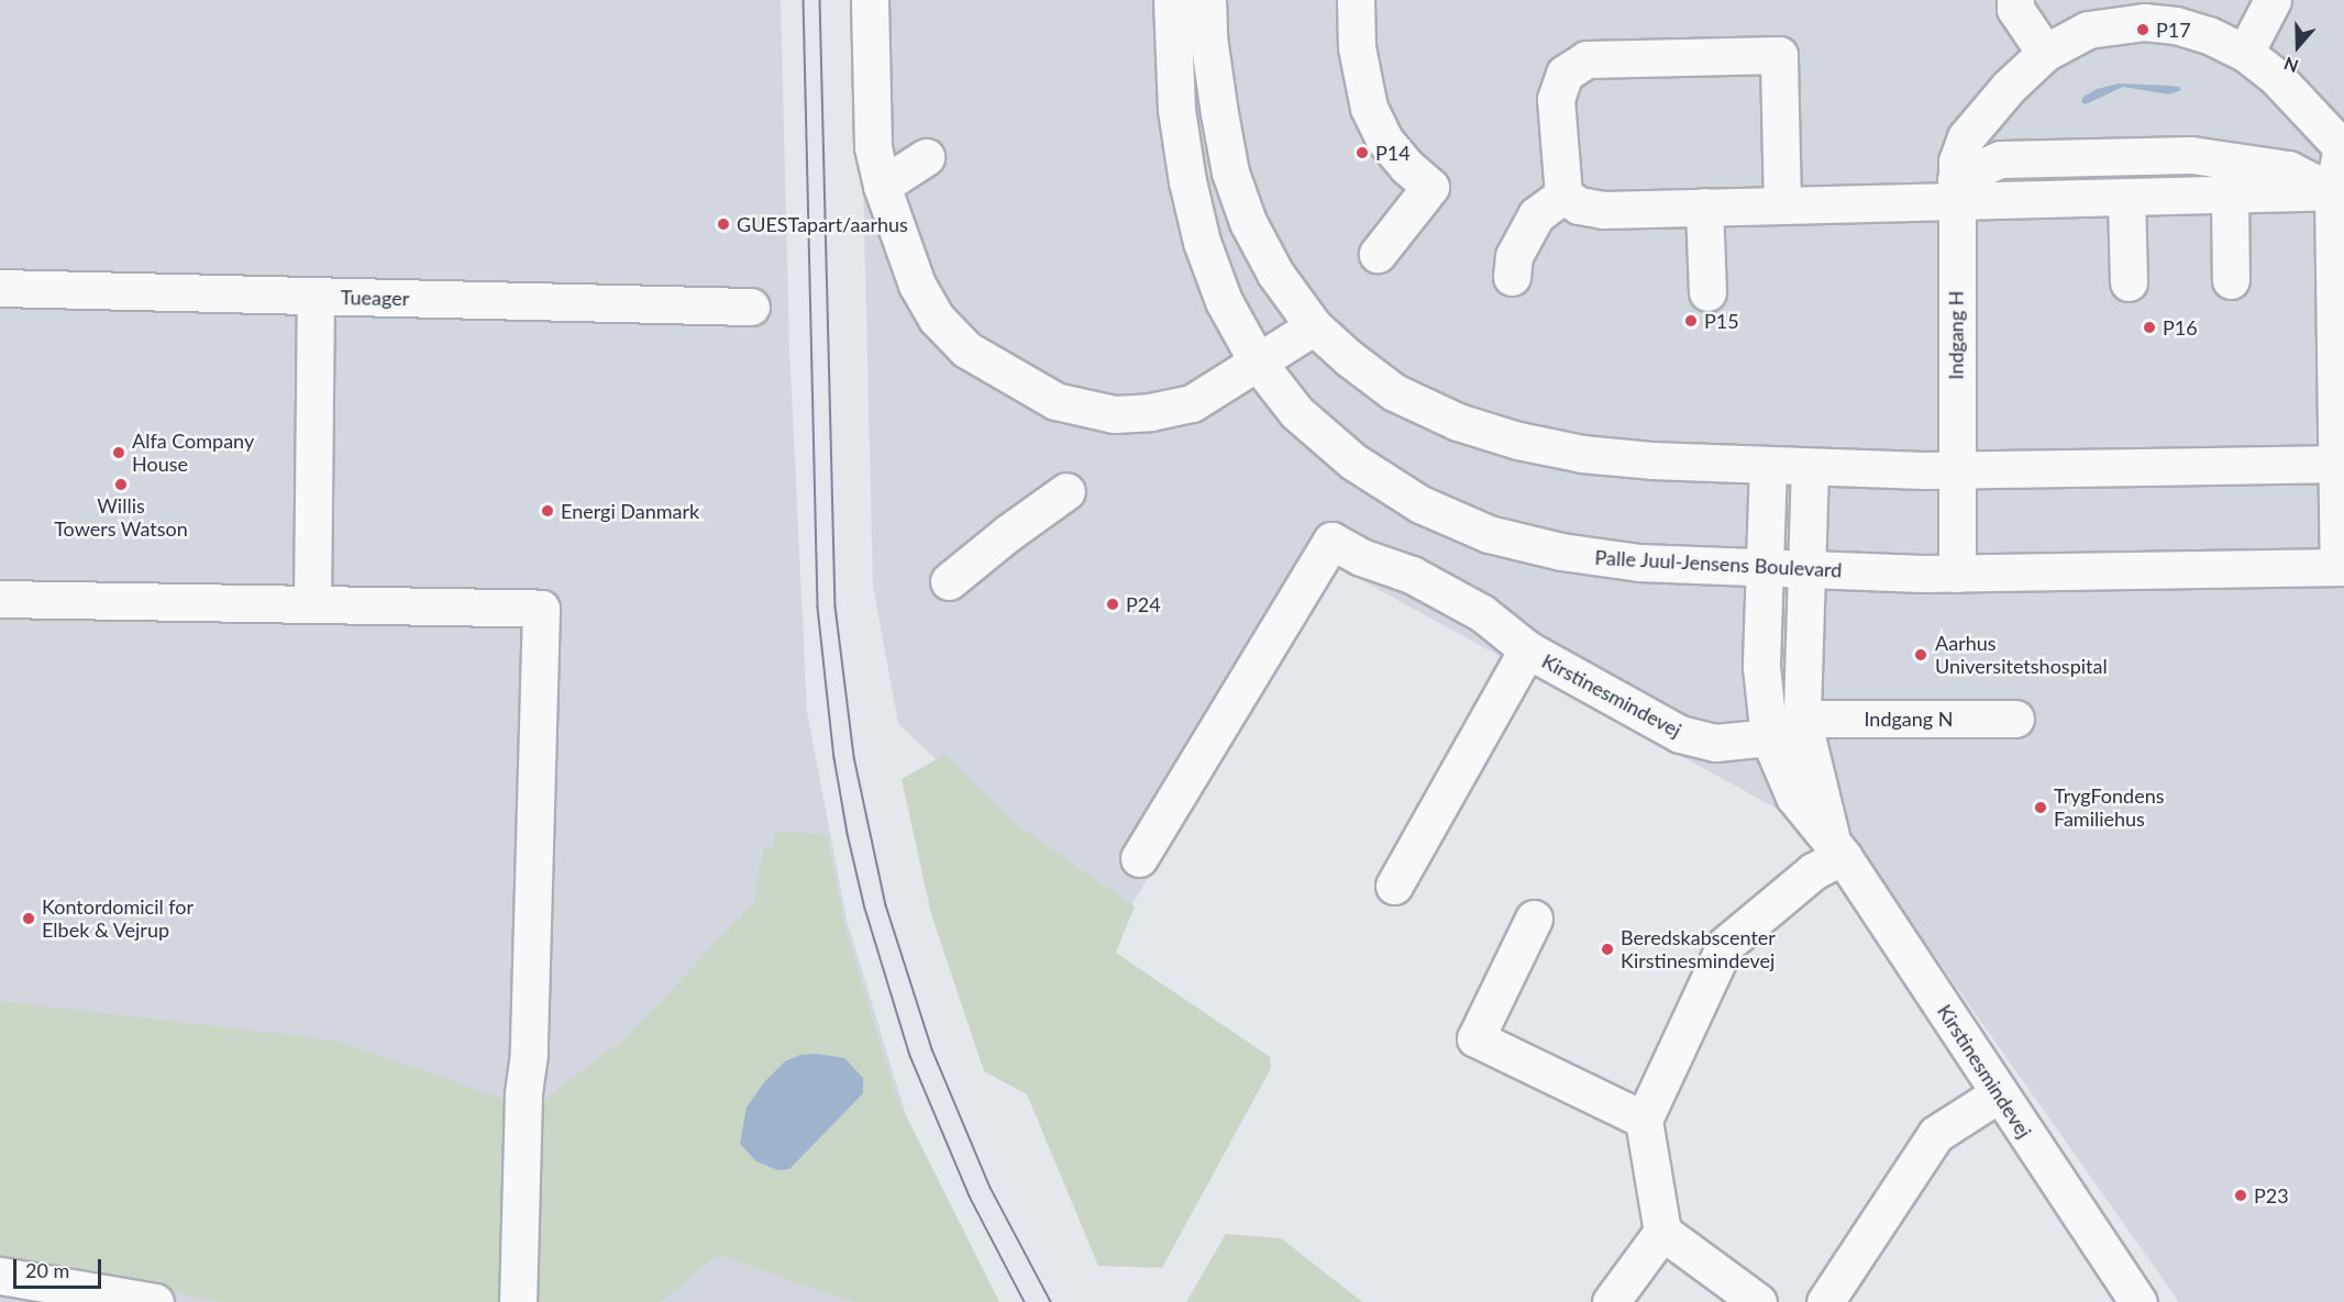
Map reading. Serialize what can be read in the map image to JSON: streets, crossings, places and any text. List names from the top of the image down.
{
  "streets": {
    "street": [
      "Tueager",
      "Indgang H",
      "Palle Juul-Jensens Boulevard",
      "Kirstinesmindevej",
      "Indgang N"
    ]
  },
  "crossings": [
    ["Indgang H", "Palle Juul-Jensens Boulevard"],
    ["Palle Juul-Jensens Boulevard", "Kirstinesmindevej"],
    ["Kirstinesmindevej", "Indgang N"]
  ],
  "places": [
    "P17",
    "P14",
    "GUESTapart/aarhus",
    "P15",
    "P16",
    "Alfa Company House",
    "Willis Towers Watson",
    "Energi Danmark",
    "P24",
    "Aarhus Universitetshospital",
    "TrygFondens Familiehus",
    "Kontordomicil for Elbek & Vejrup",
    "Beredskabscenter Kirstinesmindevej",
    "P23"
  ],
  "scale_bar": "20 m",
  "north": "bottom"
}
